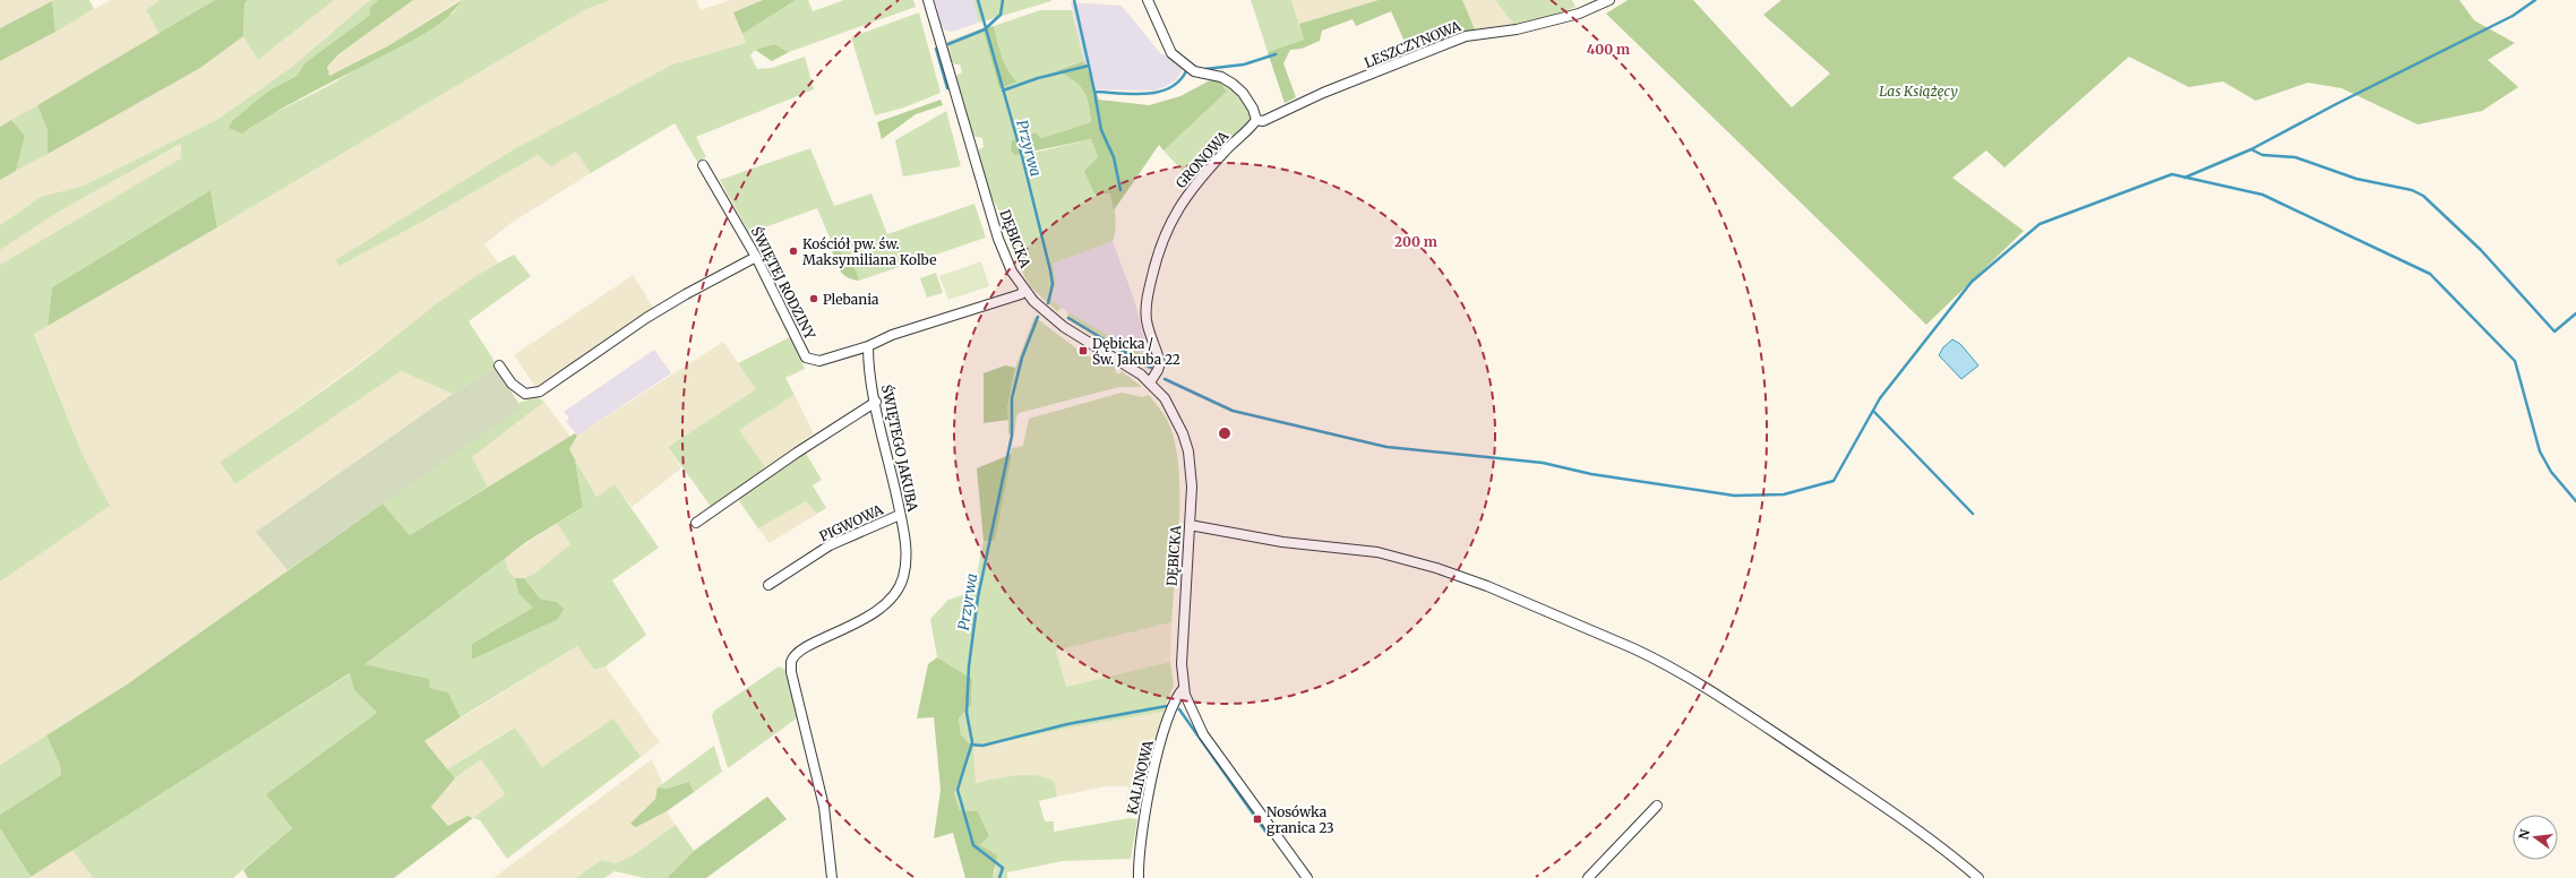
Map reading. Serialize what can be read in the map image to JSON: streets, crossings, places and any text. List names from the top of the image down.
{
  "streets": {
    "street": [
      "LESZCZYNOWA",
      "GRONOWA",
      "DĘBICKA",
      "ŚWIĘTEJ RODZINY",
      "ŚWIĘTEGO JAKUBA",
      "PIGWOWA",
      "KALINOWA"
    ]
  },
  "crossings": [
    ["LESZCZYNOWA", "GRONOWA"],
    ["GRONOWA", "DĘBICKA"],
    ["DĘBICKA", "KALINOWA"],
    ["ŚWIĘTEJ RODZINY", "ŚWIĘTEGO JAKUBA"],
    ["ŚWIĘTEGO JAKUBA", "PIGWOWA"]
  ],
  "water": ["Przyrwa"],
  "parks": ["Las Książęcy"],
  "places": {
    "other": ["Kościół pw. św. Maksymiliana Kolbe", "Plebania"],
    "transit": ["Dębicka / Św. Jakuba 22", "Nosówka granica 23"]
  },
  "north": "left",
  "rings": ["400 m", "200 m"]
}
